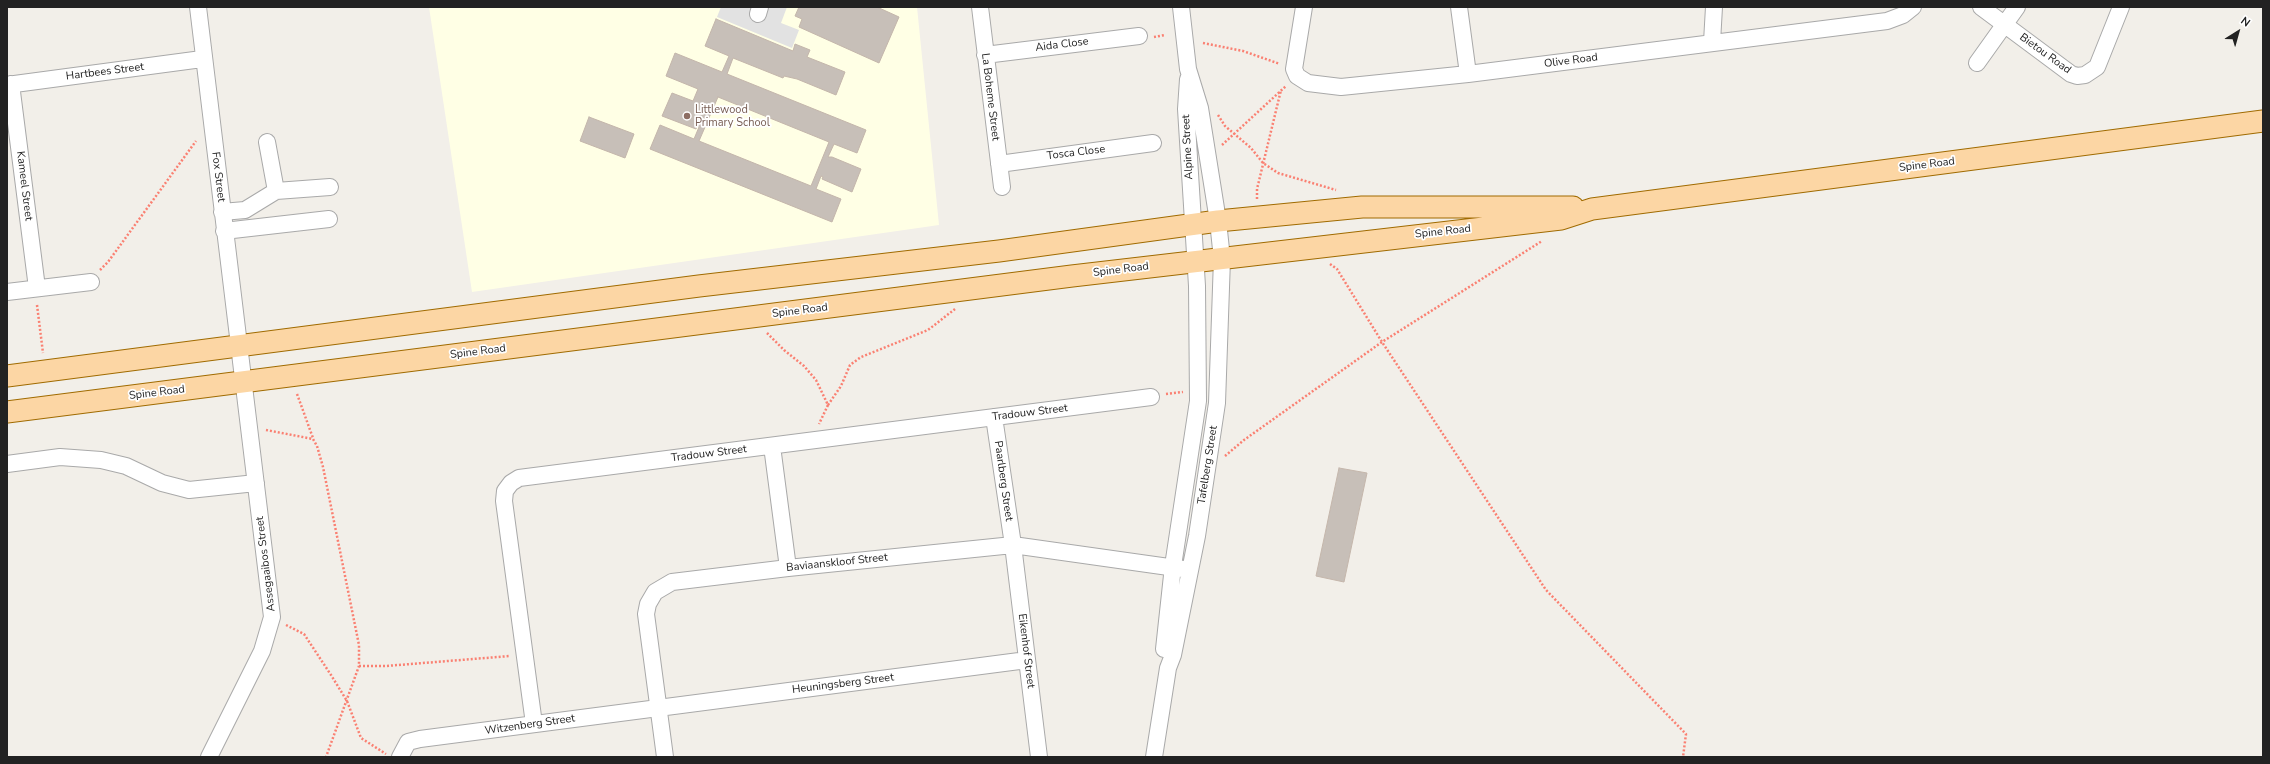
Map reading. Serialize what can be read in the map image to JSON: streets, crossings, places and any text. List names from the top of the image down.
{
  "streets": {
    "main road": ["Spine Road"],
    "street": [
      "Aida Close",
      "Bietou Road",
      "Olive Road",
      "Hartbees Street",
      "La Boheme Street",
      "Alpine Street",
      "Tosca Close",
      "Fox Street",
      "Kameel Street",
      "Tradouw Street",
      "Tafelberg Street",
      "Paarlberg Street",
      "Baviaanskloof Street",
      "Assegaaibos Street",
      "Eikenhof Street",
      "Heuningsberg Street",
      "Witzenberg Street"
    ]
  },
  "crossings": [
    ["Aida Close", "La Boheme Street"],
    ["Hartbees Street", "Fox Street"],
    ["Hartbees Street", "Kameel Street"],
    ["La Boheme Street", "Tosca Close"],
    ["Alpine Street", "Spine Road"],
    ["Alpine Street", "Tafelberg Street"],
    ["Spine Road", "Fox Street"],
    ["Spine Road", "Tafelberg Street"],
    ["Spine Road", "Assegaaibos Street"],
    ["Fox Street", "Assegaaibos Street"],
    ["Tradouw Street", "Paarlberg Street"],
    ["Tradouw Street", "Witzenberg Street"],
    ["Tafelberg Street", "Baviaanskloof Street"],
    ["Paarlberg Street", "Baviaanskloof Street"],
    ["Paarlberg Street", "Eikenhof Street"],
    ["Baviaanskloof Street", "Eikenhof Street"],
    ["Baviaanskloof Street", "Heuningsberg Street"],
    ["Baviaanskloof Street", "Witzenberg Street"],
    ["Eikenhof Street", "Heuningsberg Street"],
    ["Heuningsberg Street", "Witzenberg Street"]
  ],
  "places": ["Littlewood Primary School"],
  "north": "top right"
}
